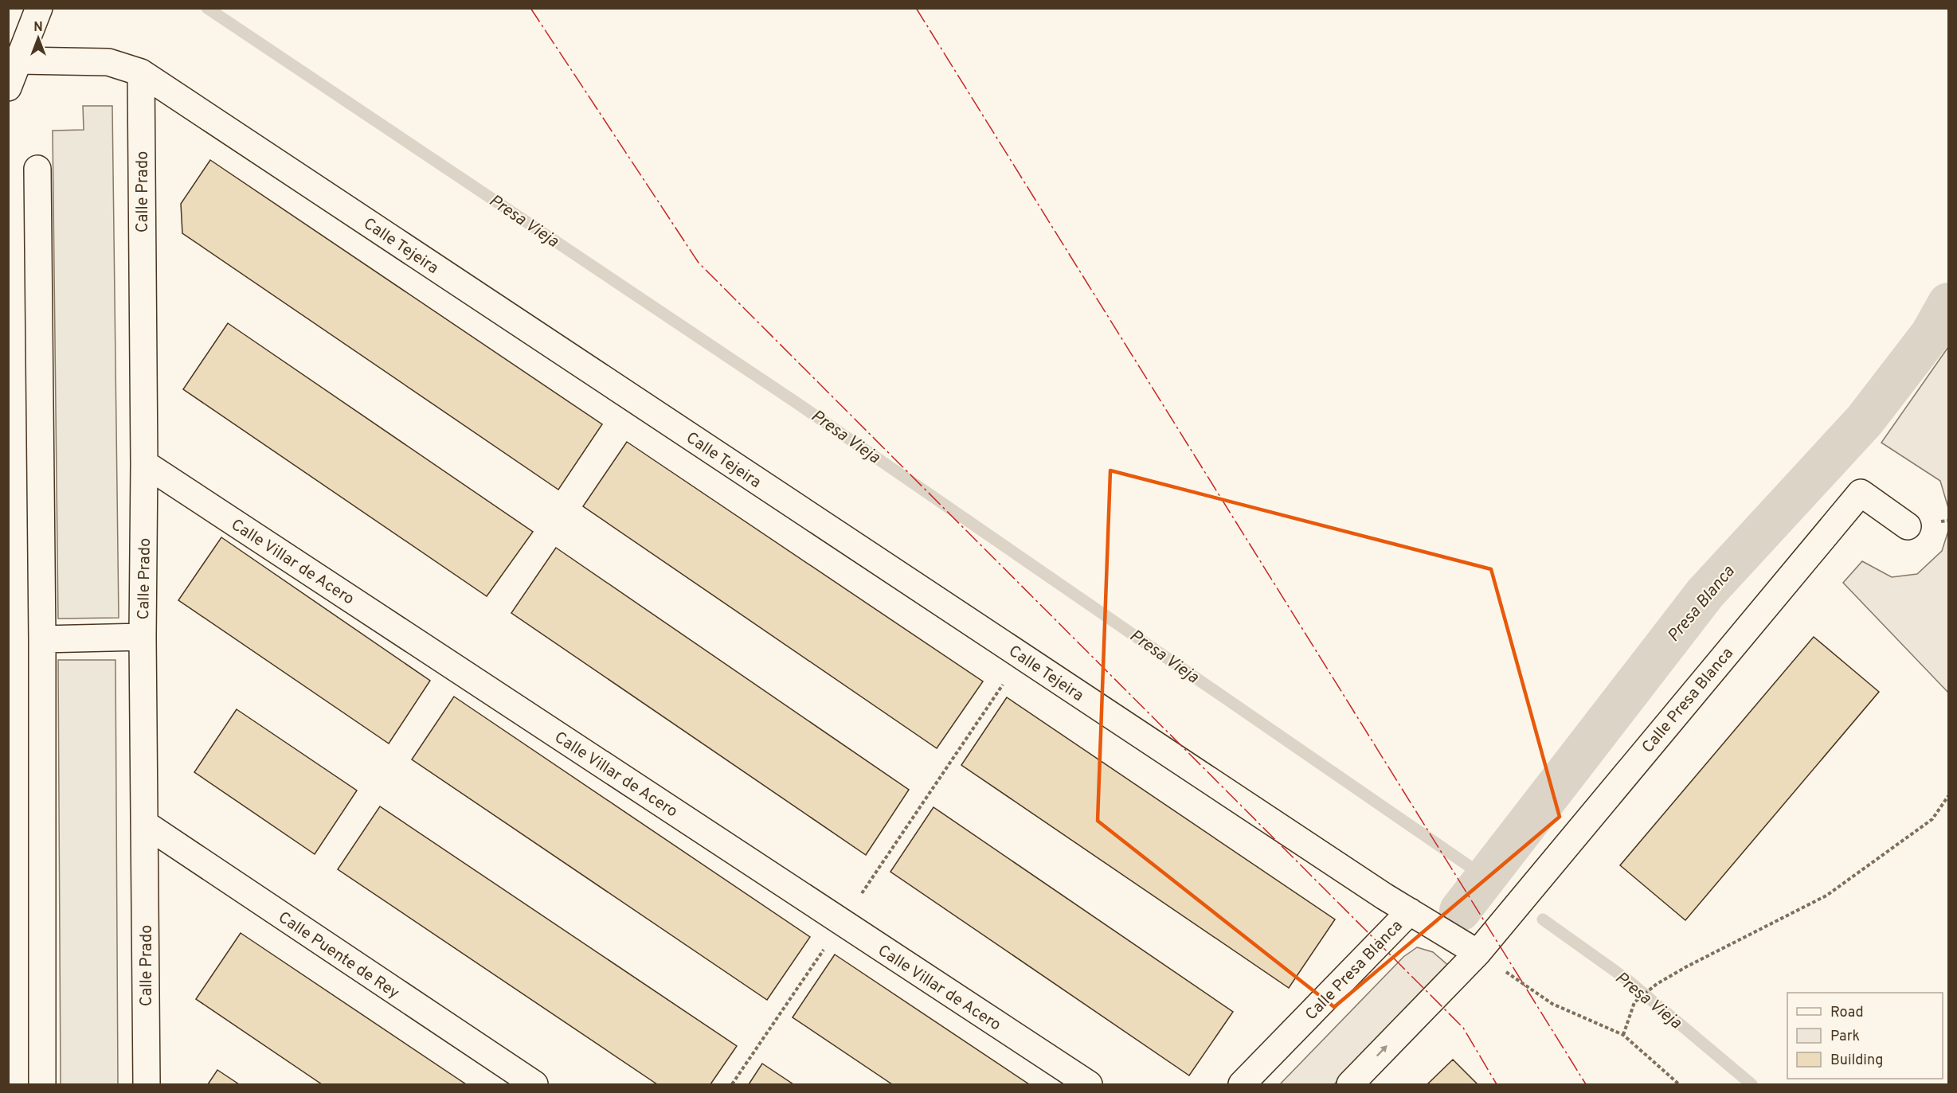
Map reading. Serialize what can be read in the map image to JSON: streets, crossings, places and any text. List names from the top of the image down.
{
  "streets": {
    "street": [
      "Calle Prado",
      "Calle Tejeira",
      "Calle Villar de Acero",
      "Calle Presa Blanca",
      "Calle Puente de Rey"
    ]
  },
  "crossings": [
    ["Calle Prado", "Calle Tejeira"],
    ["Calle Prado", "Calle Villar de Acero"],
    ["Calle Prado", "Calle Puente de Rey"],
    ["Calle Tejeira", "Calle Presa Blanca"]
  ],
  "water": ["Presa Vieja", "Presa Blanca"],
  "legend": ["Road", "Park", "Building"],
  "north": "top"
}
